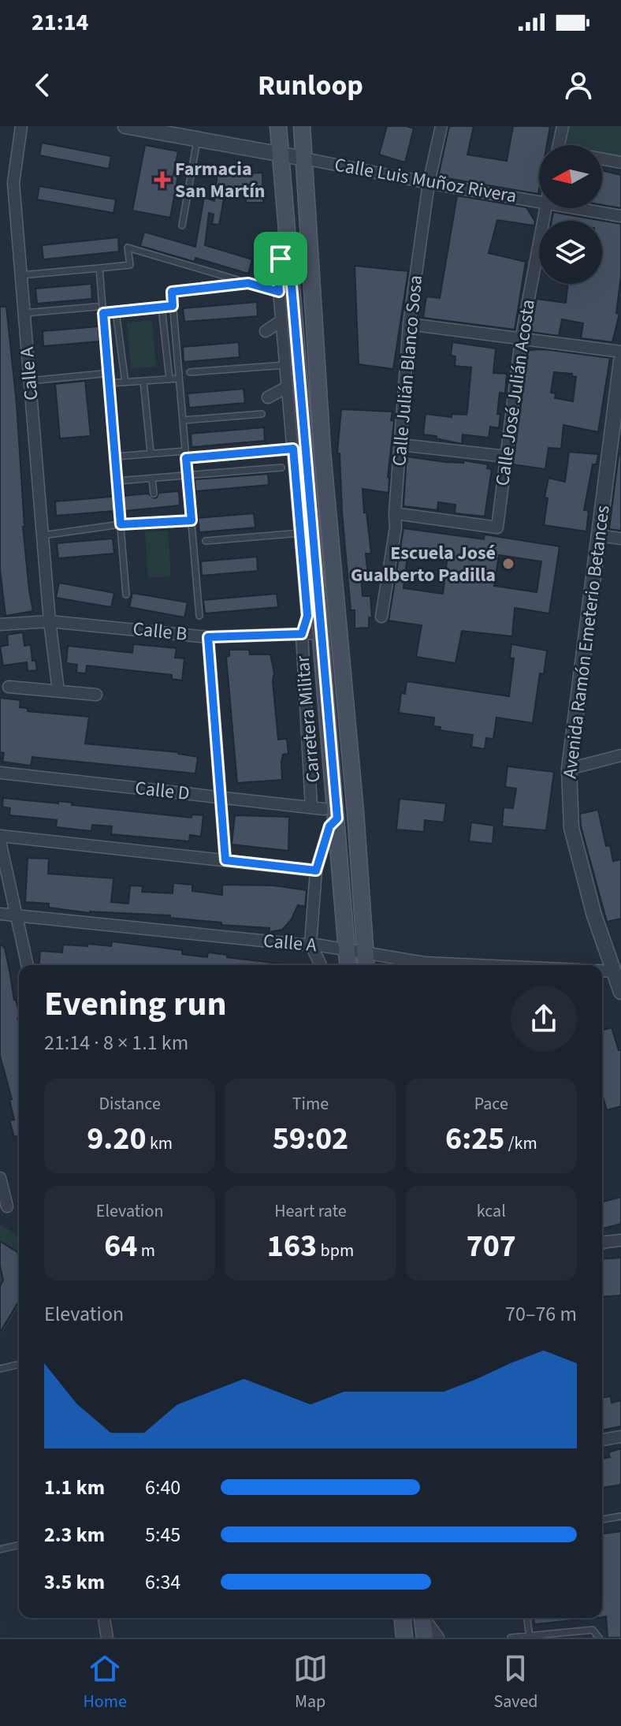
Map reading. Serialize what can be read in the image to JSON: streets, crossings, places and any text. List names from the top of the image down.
{
  "streets": {
    "main road": ["Carretera Militar"],
    "street": [
      "Calle Luis Muñoz Rivera",
      "Calle Julián Blanco Sosa",
      "Calle A",
      "Calle José Julián Acosta",
      "Calle B",
      "Avenida Ramón Emeterio Betances",
      "Calle D"
    ]
  },
  "crossings": [
    ["Calle Luis Muñoz Rivera", "Calle Julián Blanco Sosa"],
    ["Calle Luis Muñoz Rivera", "Carretera Militar"],
    ["Calle Julián Blanco Sosa", "Calle José Julián Acosta"],
    ["Calle A", "Calle B"],
    ["Calle A", "Carretera Militar"],
    ["Calle B", "Carretera Militar"],
    ["Carretera Militar", "Calle D"]
  ],
  "places": {
    "health": ["Farmacia San Martín"],
    "other": ["Escuela José Gualberto Padilla"]
  },
  "north": "left",
  "page": {
    "status": "21:14",
    "header": "Runloop",
    "heading": ["Evening run", "21:14 · 8 × 1.1 km"],
    "stats": [
      ["Distance", "9.20 km"],
      ["Time", "59:02"],
      ["Pace", "6:25 /km"],
      ["Elevation", "64 m"],
      ["Heart rate", "163 bpm"],
      ["kcal", "707"]
    ],
    "chart": ["Elevation", "70–76 m"],
    "list": [
      {
        "name": "1.1 km",
        "note": "6:40"
      },
      {
        "name": "2.3 km",
        "note": "5:45"
      },
      {
        "name": "3.5 km",
        "note": "6:34"
      }
    ],
    "tabs": ["Home", "Map", "Saved"]
  }
}
